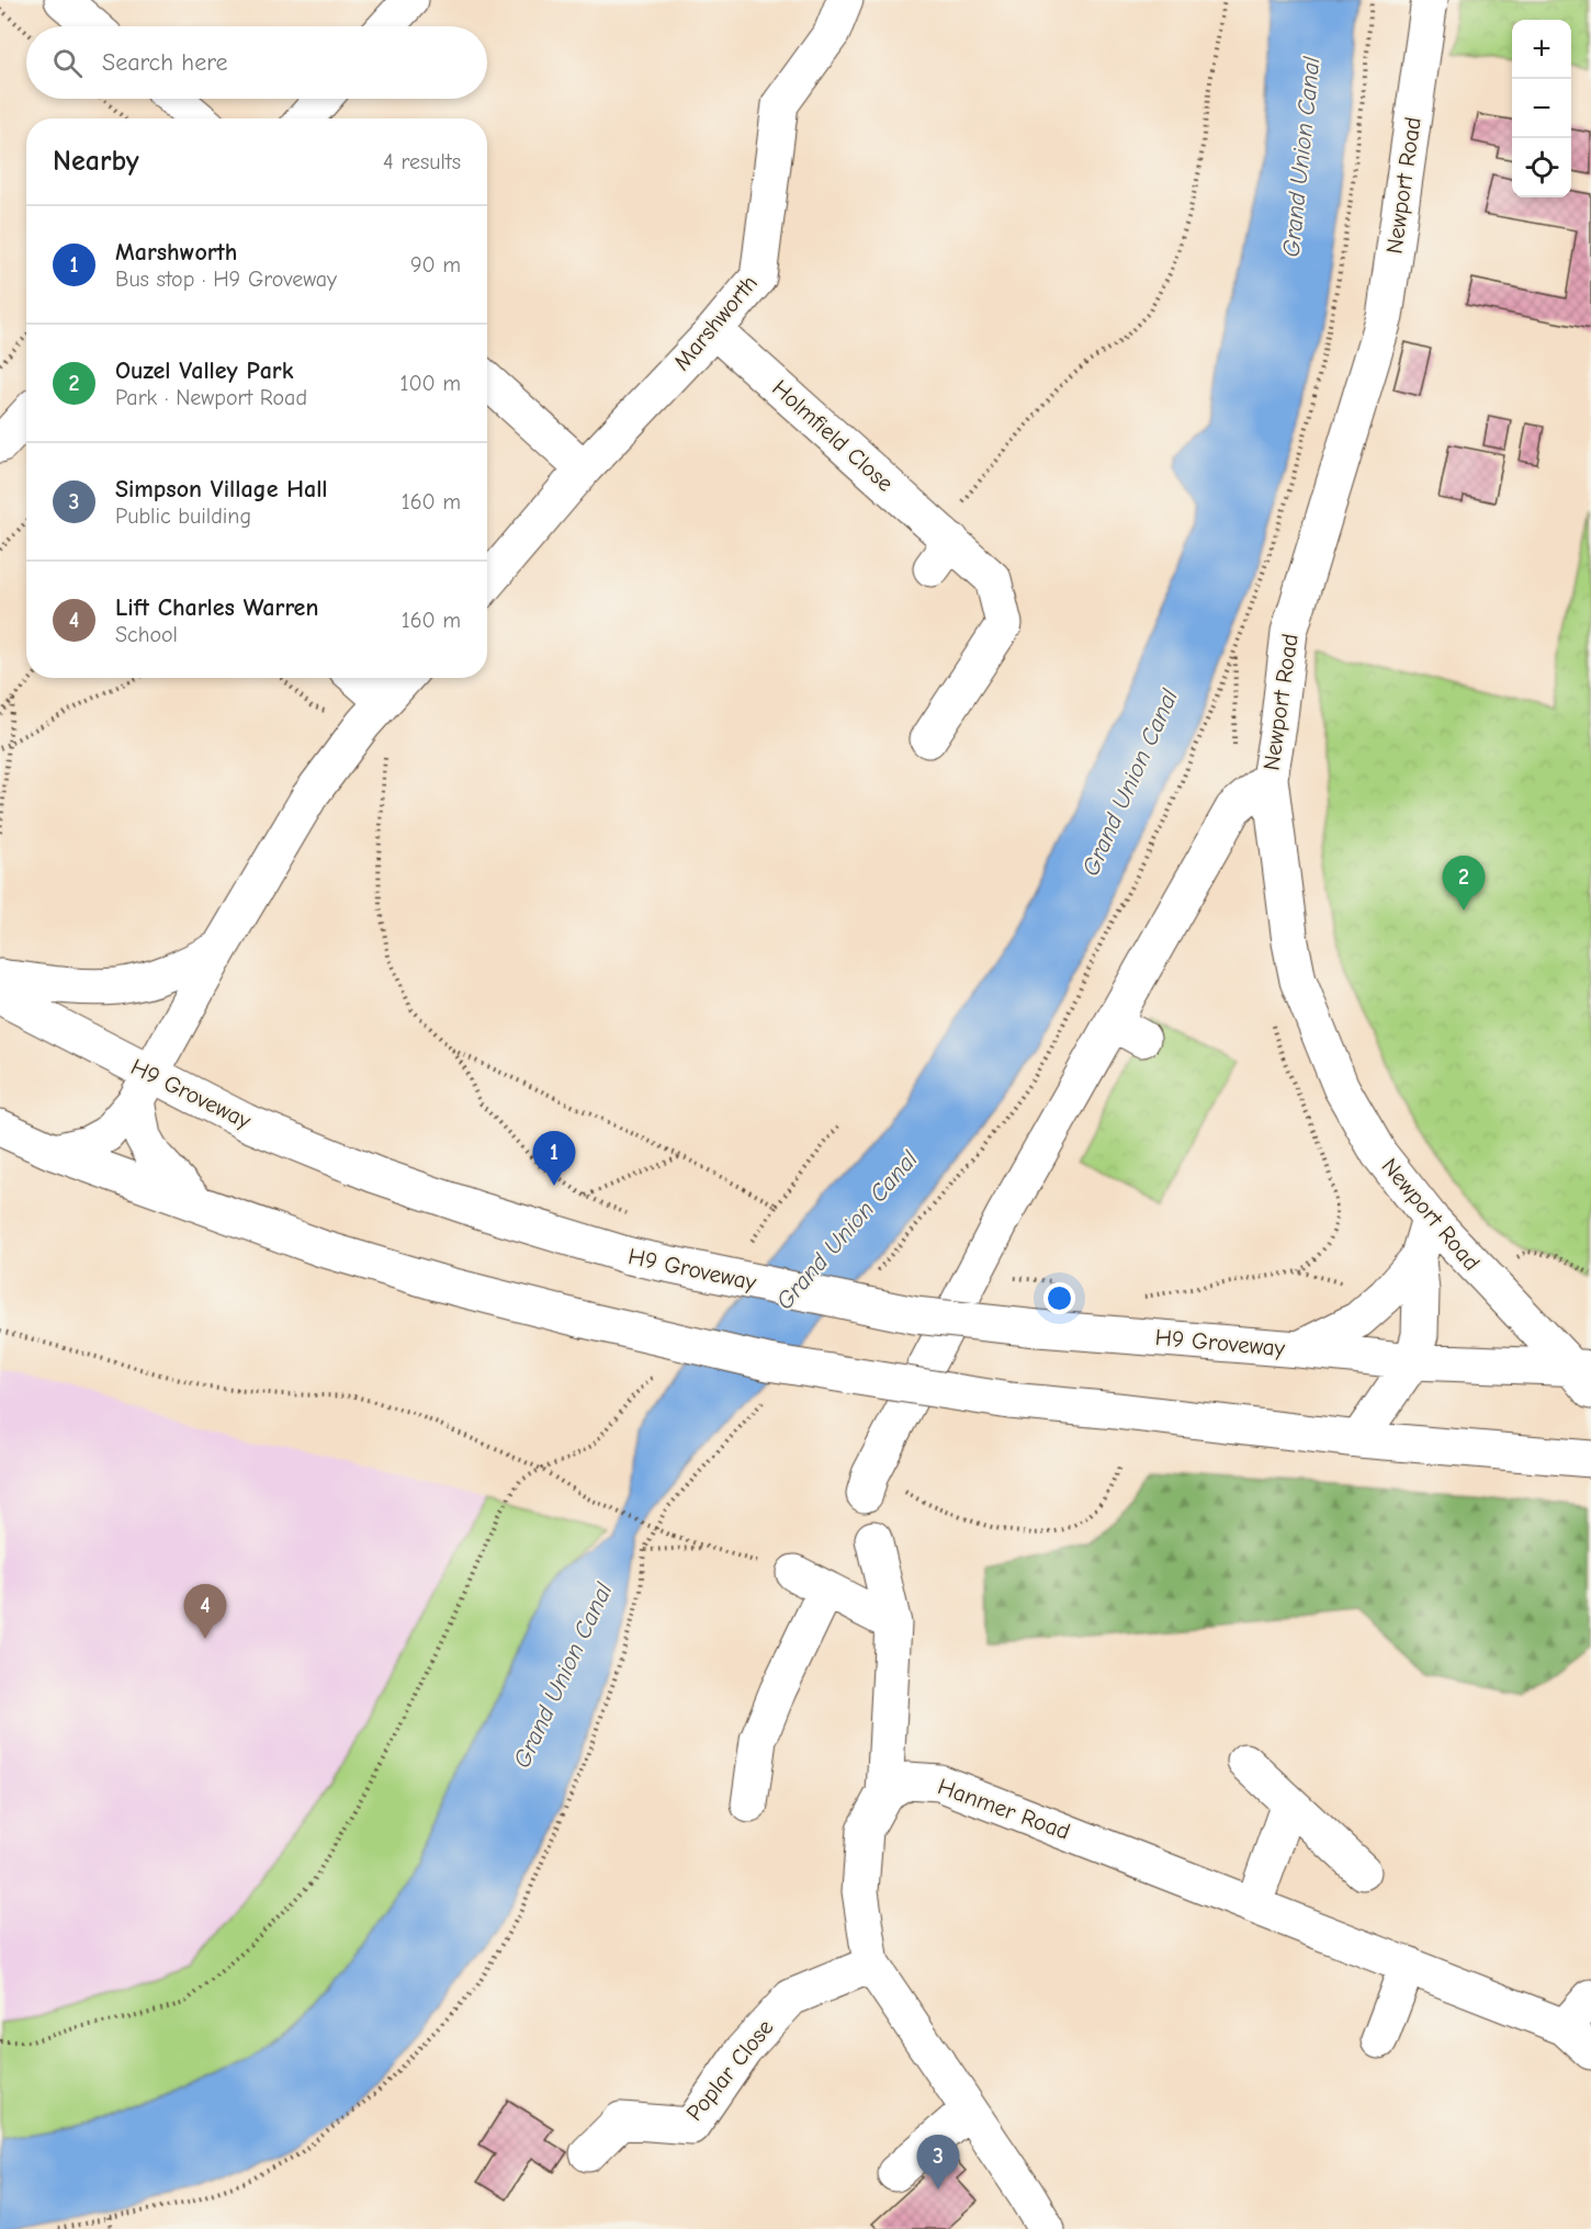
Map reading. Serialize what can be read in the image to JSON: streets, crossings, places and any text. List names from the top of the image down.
{
  "streets": {
    "street": [
      "Newport Road",
      "Marshworth",
      "Holmfield Close",
      "H9 Groveway",
      "Hanmer Road",
      "Poplar Close"
    ]
  },
  "crossings": [
    ["Newport Road", "H9 Groveway"],
    ["Marshworth", "Holmfield Close"]
  ],
  "water": ["Grand Union Canal"],
  "page": {
    "map_buttons": ["+", "−"],
    "search": "Search here",
    "heading": ["Nearby", "4 results"],
    "list": [
      {
        "mark": "1",
        "name": "Marshworth",
        "note": "Bus stop · H9 Groveway",
        "value": "90 m"
      },
      {
        "mark": "2",
        "name": "Ouzel Valley Park",
        "note": "Park · Newport Road",
        "value": "100 m"
      },
      {
        "mark": "3",
        "name": "Simpson Village Hall",
        "note": "Public building",
        "value": "160 m"
      },
      {
        "mark": "4",
        "name": "Lift Charles Warren",
        "note": "School",
        "value": "160 m"
      }
    ],
    "pins": [
      "2",
      "1",
      "4",
      "3"
    ]
  }
}
